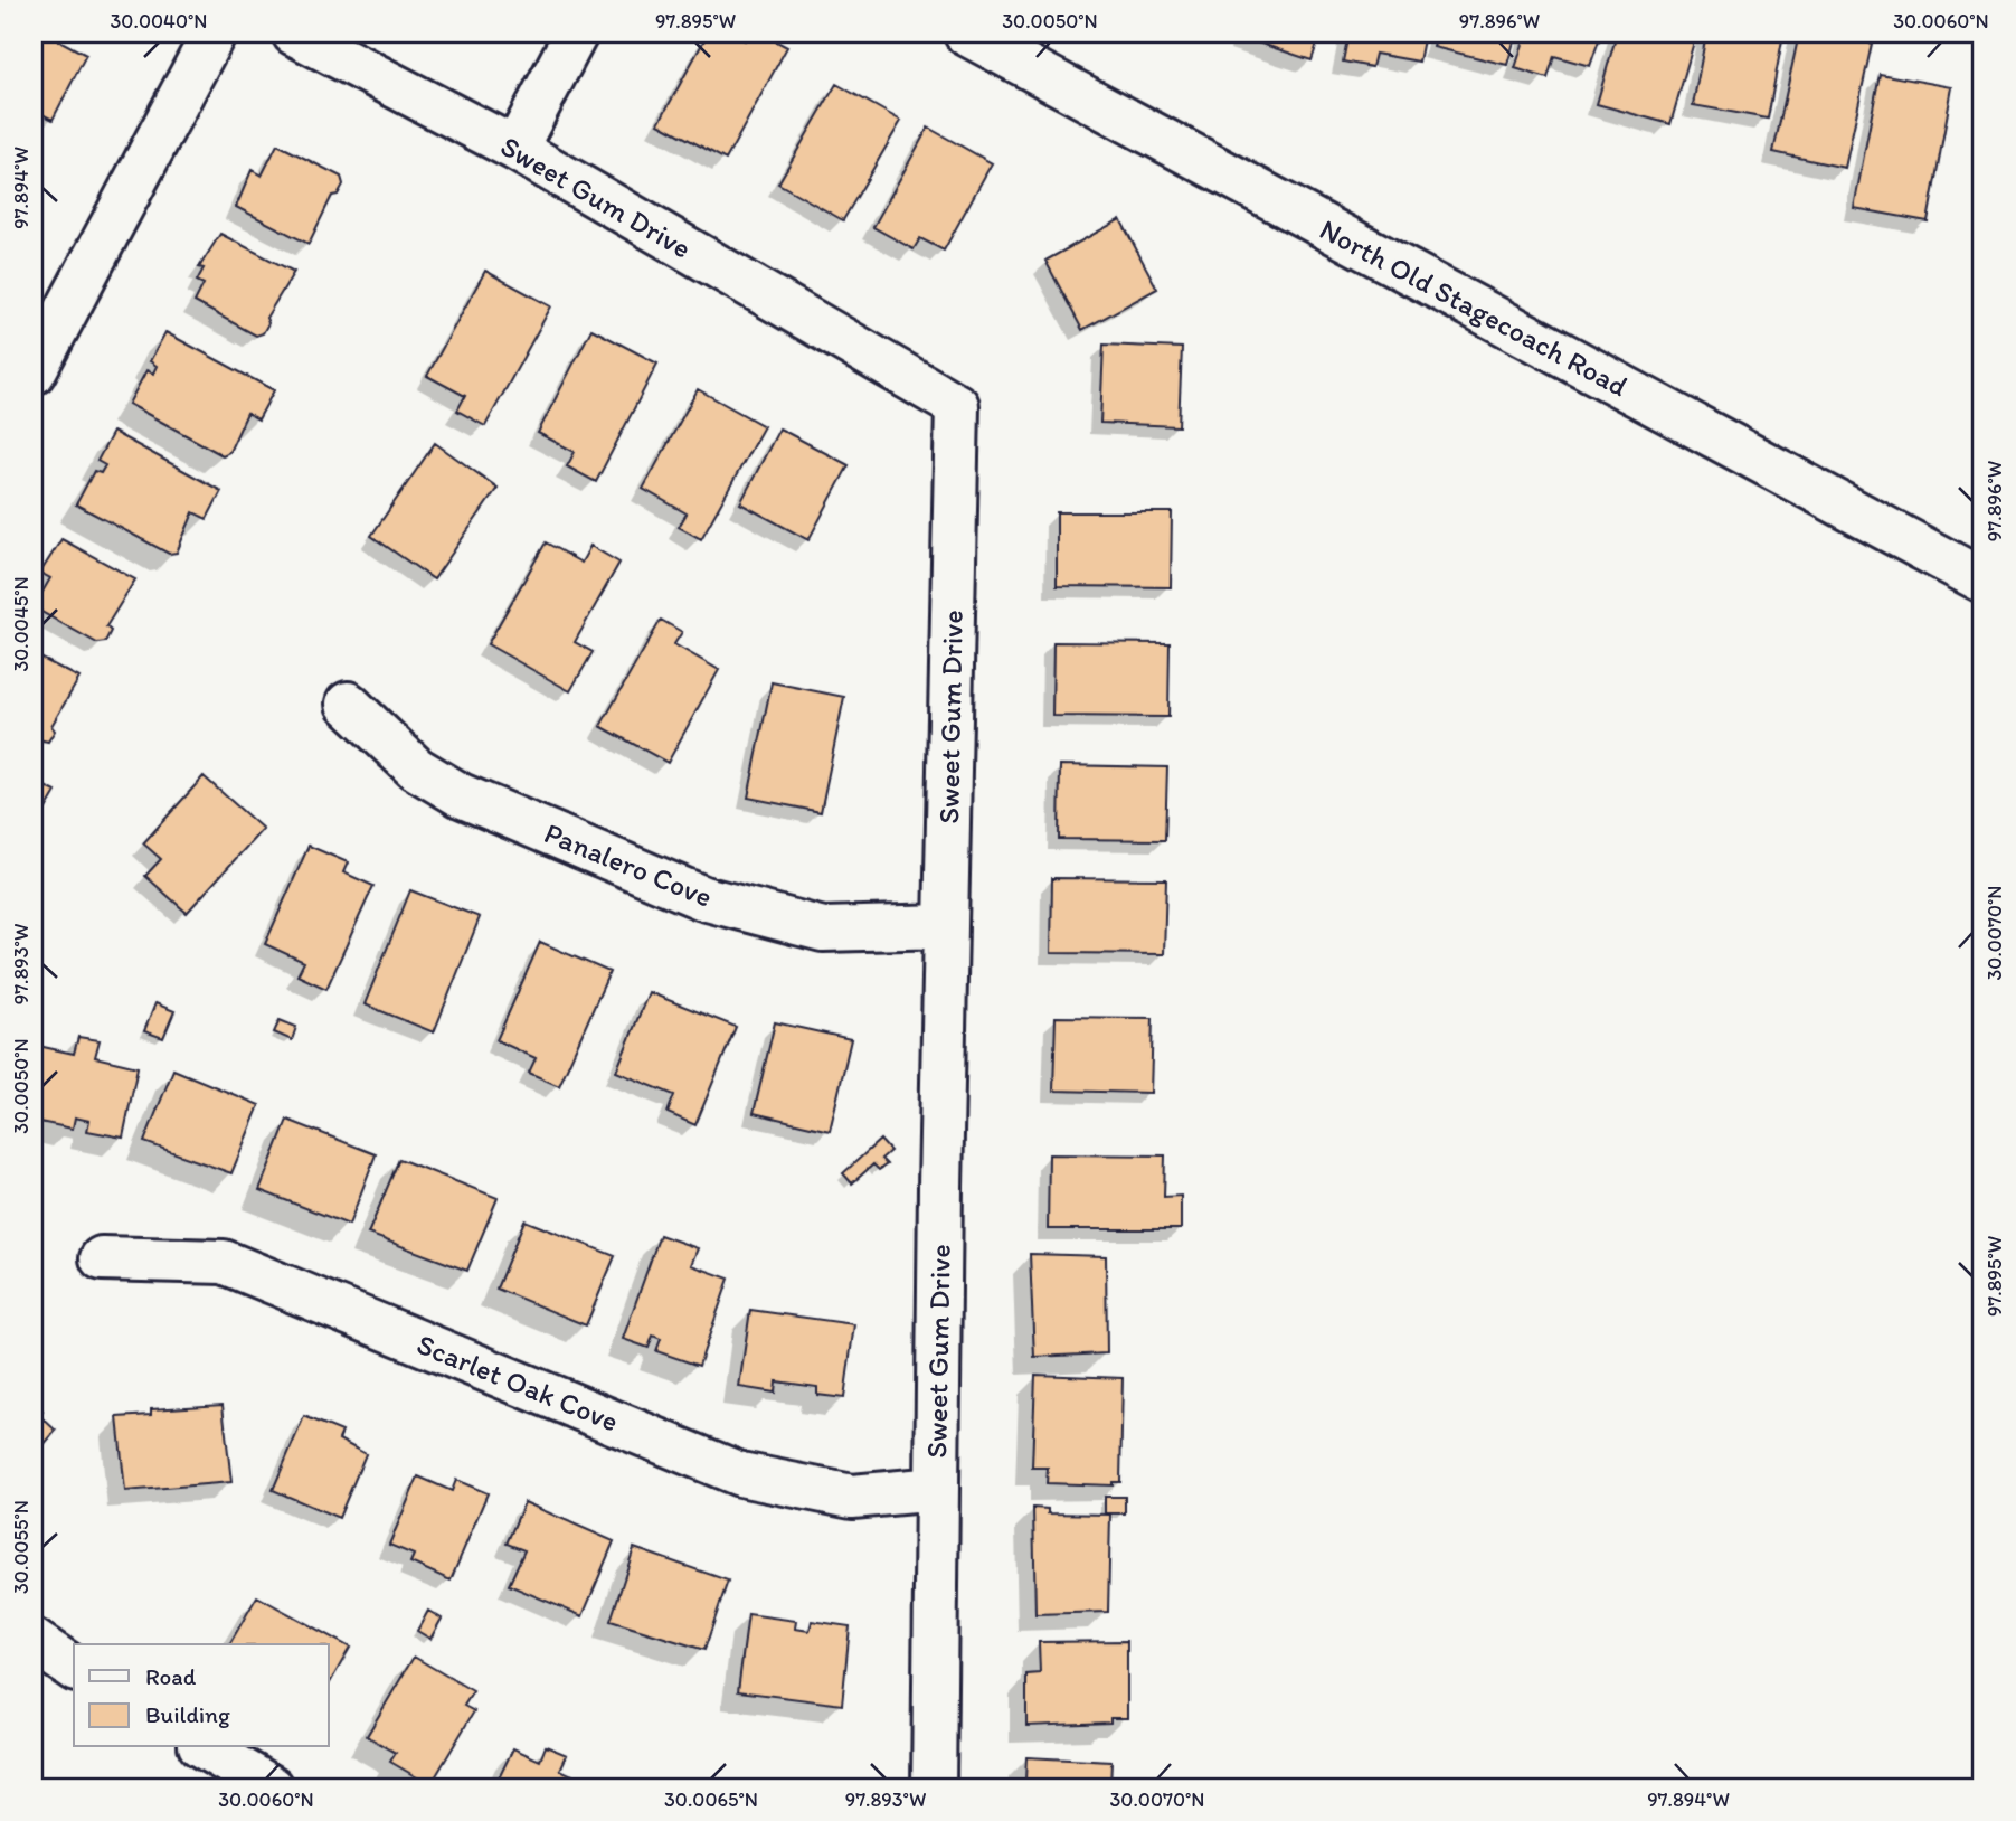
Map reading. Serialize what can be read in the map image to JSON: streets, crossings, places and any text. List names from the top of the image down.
{
  "streets": {
    "street": [
      "Sweet Gum Drive",
      "North Old Stagecoach Road",
      "Panalero Cove",
      "Scarlet Oak Cove"
    ]
  },
  "crossings": [
    ["Sweet Gum Drive", "Panalero Cove"],
    ["Sweet Gum Drive", "Scarlet Oak Cove"]
  ],
  "legend": ["Road", "Building"],
  "coordinates": [
    "30.0040°N",
    "97.895°W",
    "30.0050°N",
    "97.896°W",
    "30.0060°N",
    "97.894°W",
    "30.0045°N",
    "30.0070°N",
    "97.893°W",
    "30.0055°N",
    "30.0065°N"
  ]
}
